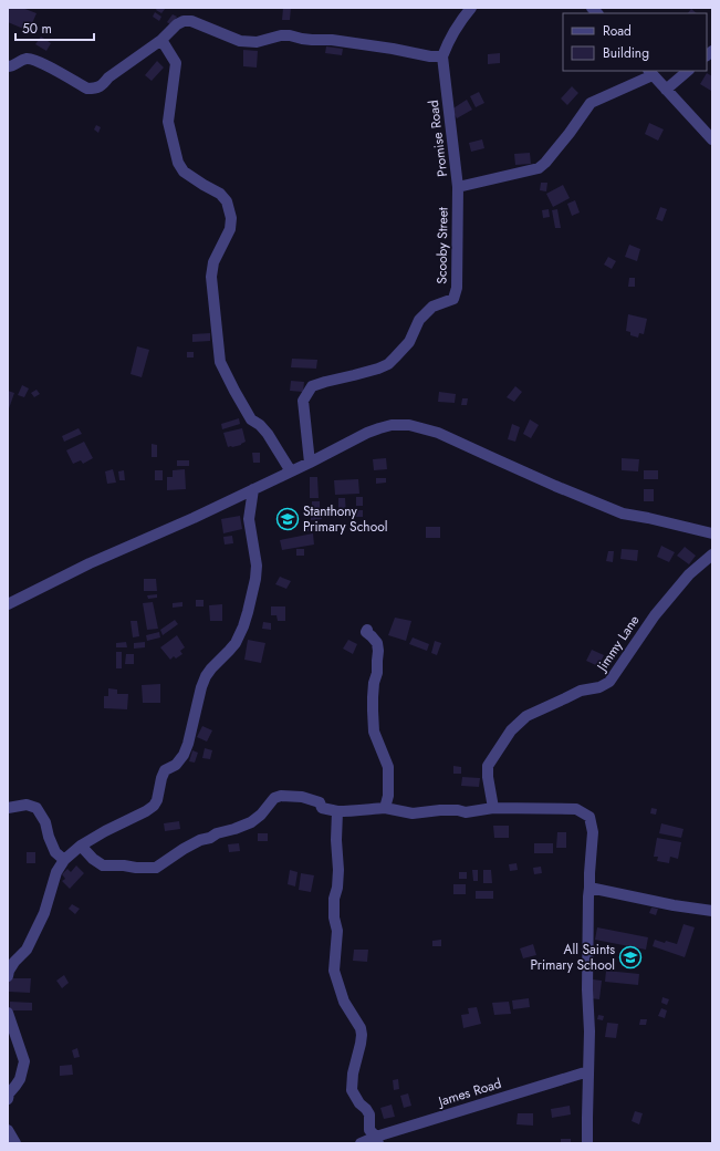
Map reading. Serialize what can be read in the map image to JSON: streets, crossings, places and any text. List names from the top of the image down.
{
  "streets": {
    "street": [
      "Promise Road",
      "Scooby Street",
      "Jimmy Lane",
      "James Road"
    ]
  },
  "crossings": [
    ["Promise Road", "Scooby Street"]
  ],
  "places": {
    "school or university": ["Stanthony Primary School", "All Saints Primary School"]
  },
  "legend": ["Road", "Building"],
  "scale_bar": "50 m"
}
